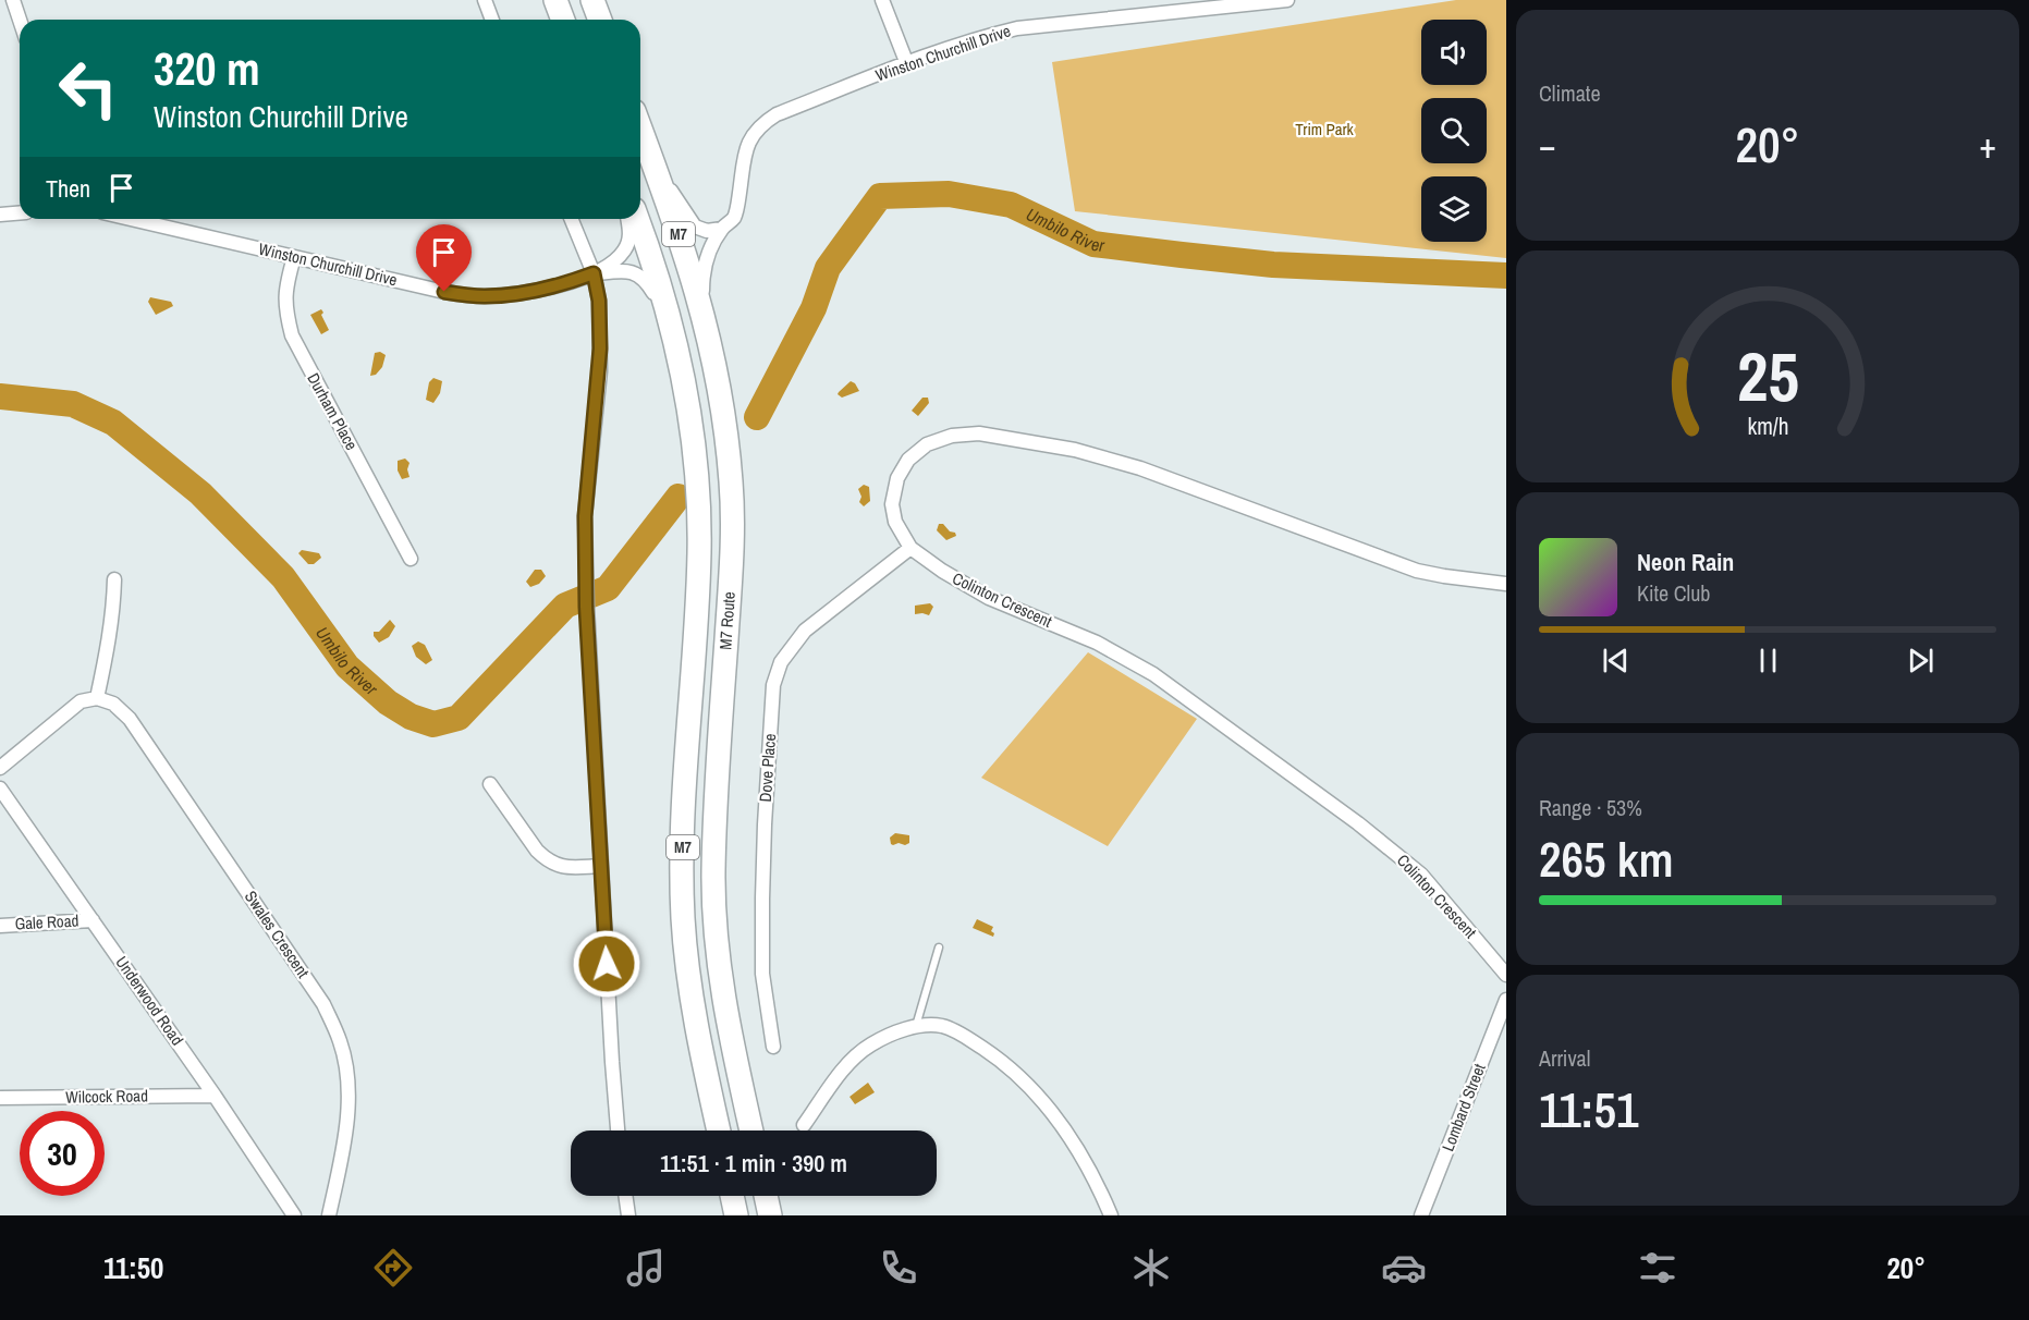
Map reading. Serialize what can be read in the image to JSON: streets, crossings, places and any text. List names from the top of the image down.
{
  "streets": {
    "highway": ["M7", "M7 Route"],
    "street": [
      "Winston Churchill Drive",
      "Durham Place",
      "Colinton Crescent",
      "Dove Place",
      "Gale Road",
      "Swales Crescent",
      "Underwood Road",
      "Wilcock Road",
      "Lombard Street"
    ]
  },
  "crossings": [
    ["Winston Churchill Drive", "Durham Place"],
    ["Winston Churchill Drive", "M7 Route"],
    ["Colinton Crescent", "Dove Place"],
    ["Gale Road", "Underwood Road"],
    ["Underwood Road", "Wilcock Road"]
  ],
  "water": ["Umbilo River"],
  "parks": ["Trim Park"],
  "page": {
    "tile": [
      "Climate",
      ["Range · 53%", "265 km"],
      ["Arrival", "11:51"]
    ],
    "turn": ["320 m", "Winston Churchill Drive"],
    "heat": ["−", "20°", "+"],
    "then": "Then",
    "song": ["Neon Rain", "Kite Club"],
    "limit": "30",
    "trip": "11:51 · 1 min · 390 m",
    "tabs": ["11:50", "20°"],
    "gauge": ["25", "km/h"]
  }
}
